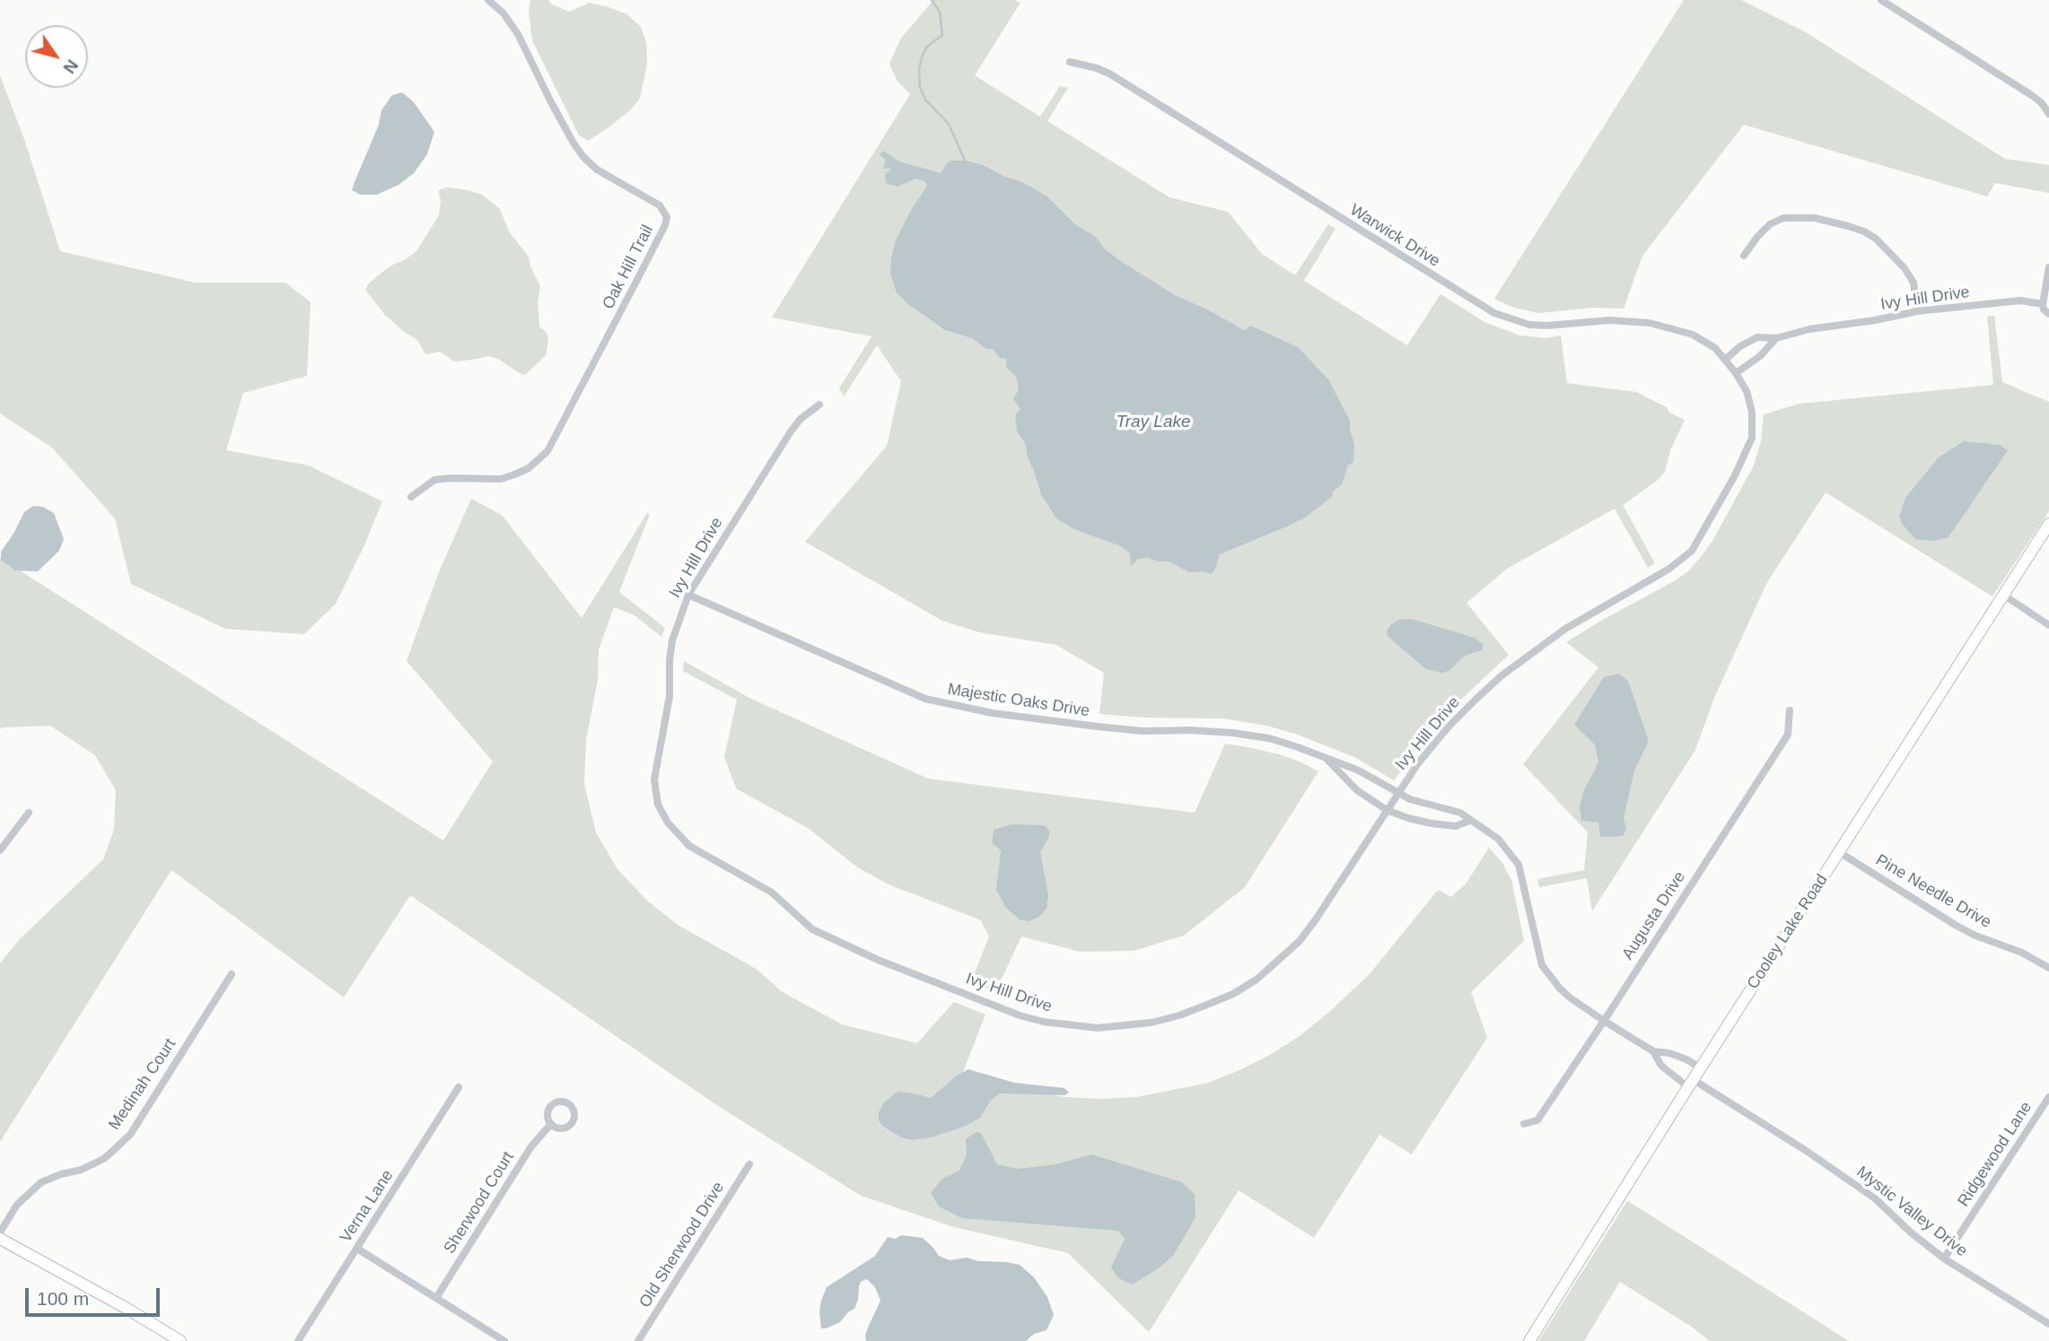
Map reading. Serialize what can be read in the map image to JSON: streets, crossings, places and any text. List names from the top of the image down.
{
  "streets": {
    "street": [
      "Warwick Drive",
      "Oak Hill Trail",
      "Ivy Hill Drive",
      "Majestic Oaks Drive",
      "Pine Needle Drive",
      "Augusta Drive",
      "Cooley Lake Road",
      "Medinah Court",
      "Ridgewood Lane",
      "Sherwood Court",
      "Verna Lane",
      "Mystic Valley Drive",
      "Old Sherwood Drive"
    ]
  },
  "crossings": [
    ["Warwick Drive", "Ivy Hill Drive"],
    ["Ivy Hill Drive", "Majestic Oaks Drive"],
    ["Majestic Oaks Drive", "Augusta Drive"],
    ["Majestic Oaks Drive", "Cooley Lake Road"],
    ["Majestic Oaks Drive", "Mystic Valley Drive"],
    ["Pine Needle Drive", "Cooley Lake Road"],
    ["Cooley Lake Road", "Mystic Valley Drive"],
    ["Ridgewood Lane", "Mystic Valley Drive"]
  ],
  "water": ["Tray Lake"],
  "scale_bar": "100 m",
  "north": "bottom right"
}
